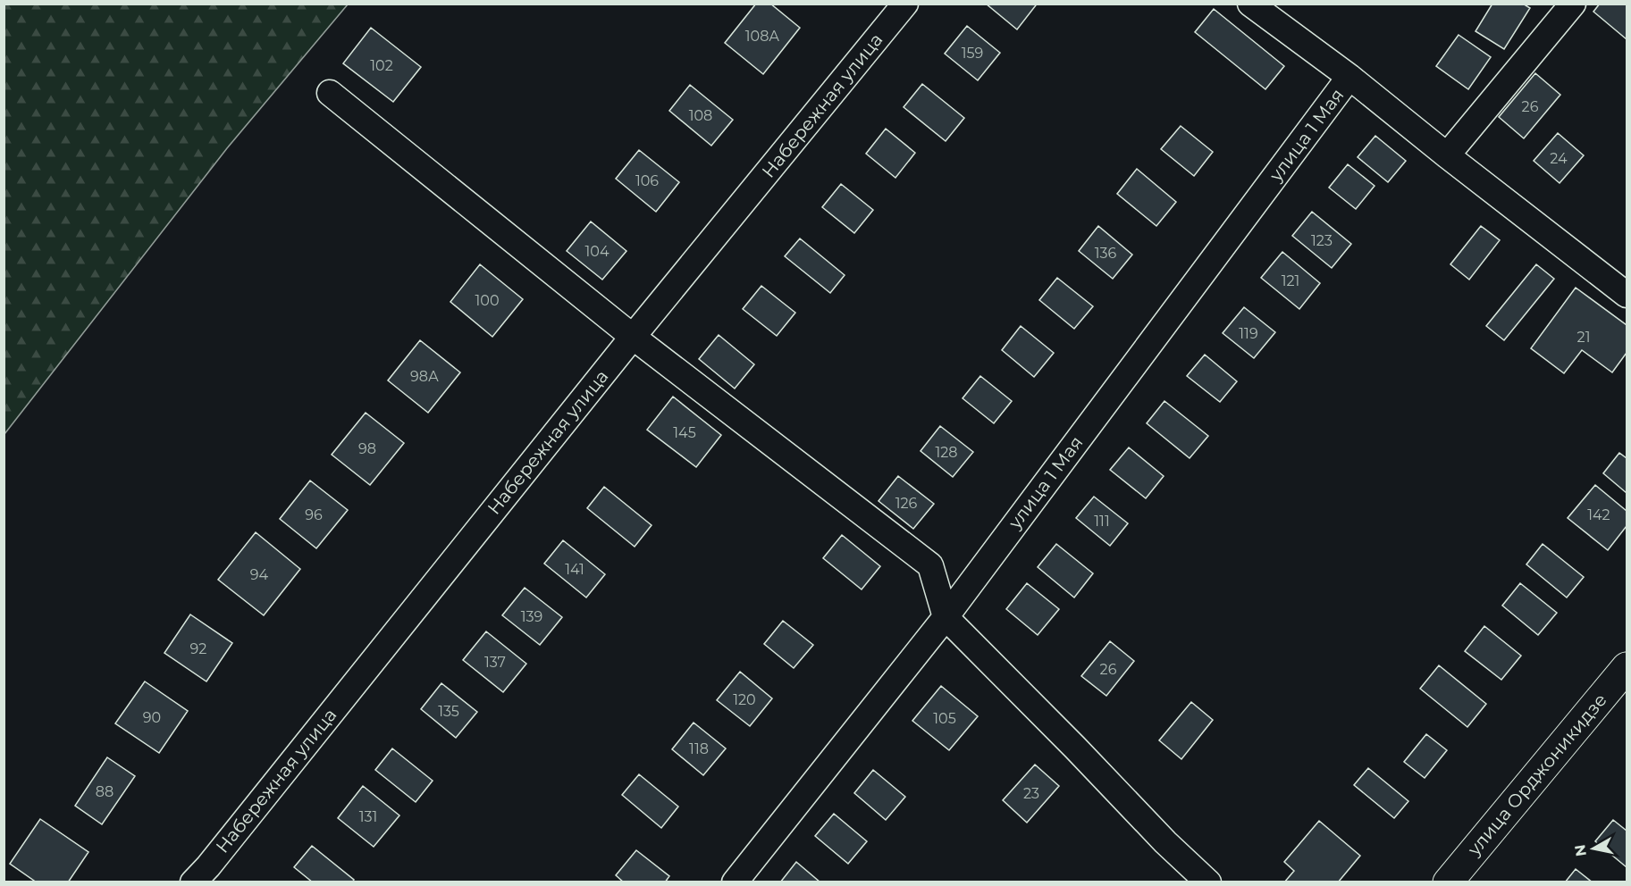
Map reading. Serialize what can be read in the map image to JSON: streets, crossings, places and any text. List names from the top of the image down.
{
  "streets": {
    "main road": ["улица Орджоникидзе"],
    "street": ["Набережная улица", "улица 1 Мая"]
  },
  "house_numbers": [
    "108А",
    "159",
    "102",
    "26",
    "108",
    "24",
    "106",
    "123",
    "104",
    "136",
    "121",
    "100",
    "119",
    "21",
    "98А",
    "145",
    "98",
    "128",
    "126",
    "96",
    "142",
    "111",
    "141",
    "94",
    "139",
    "92",
    "137",
    "26",
    "120",
    "135",
    "90",
    "105",
    "118",
    "88",
    "23",
    "131"
  ],
  "north": "left"
}
